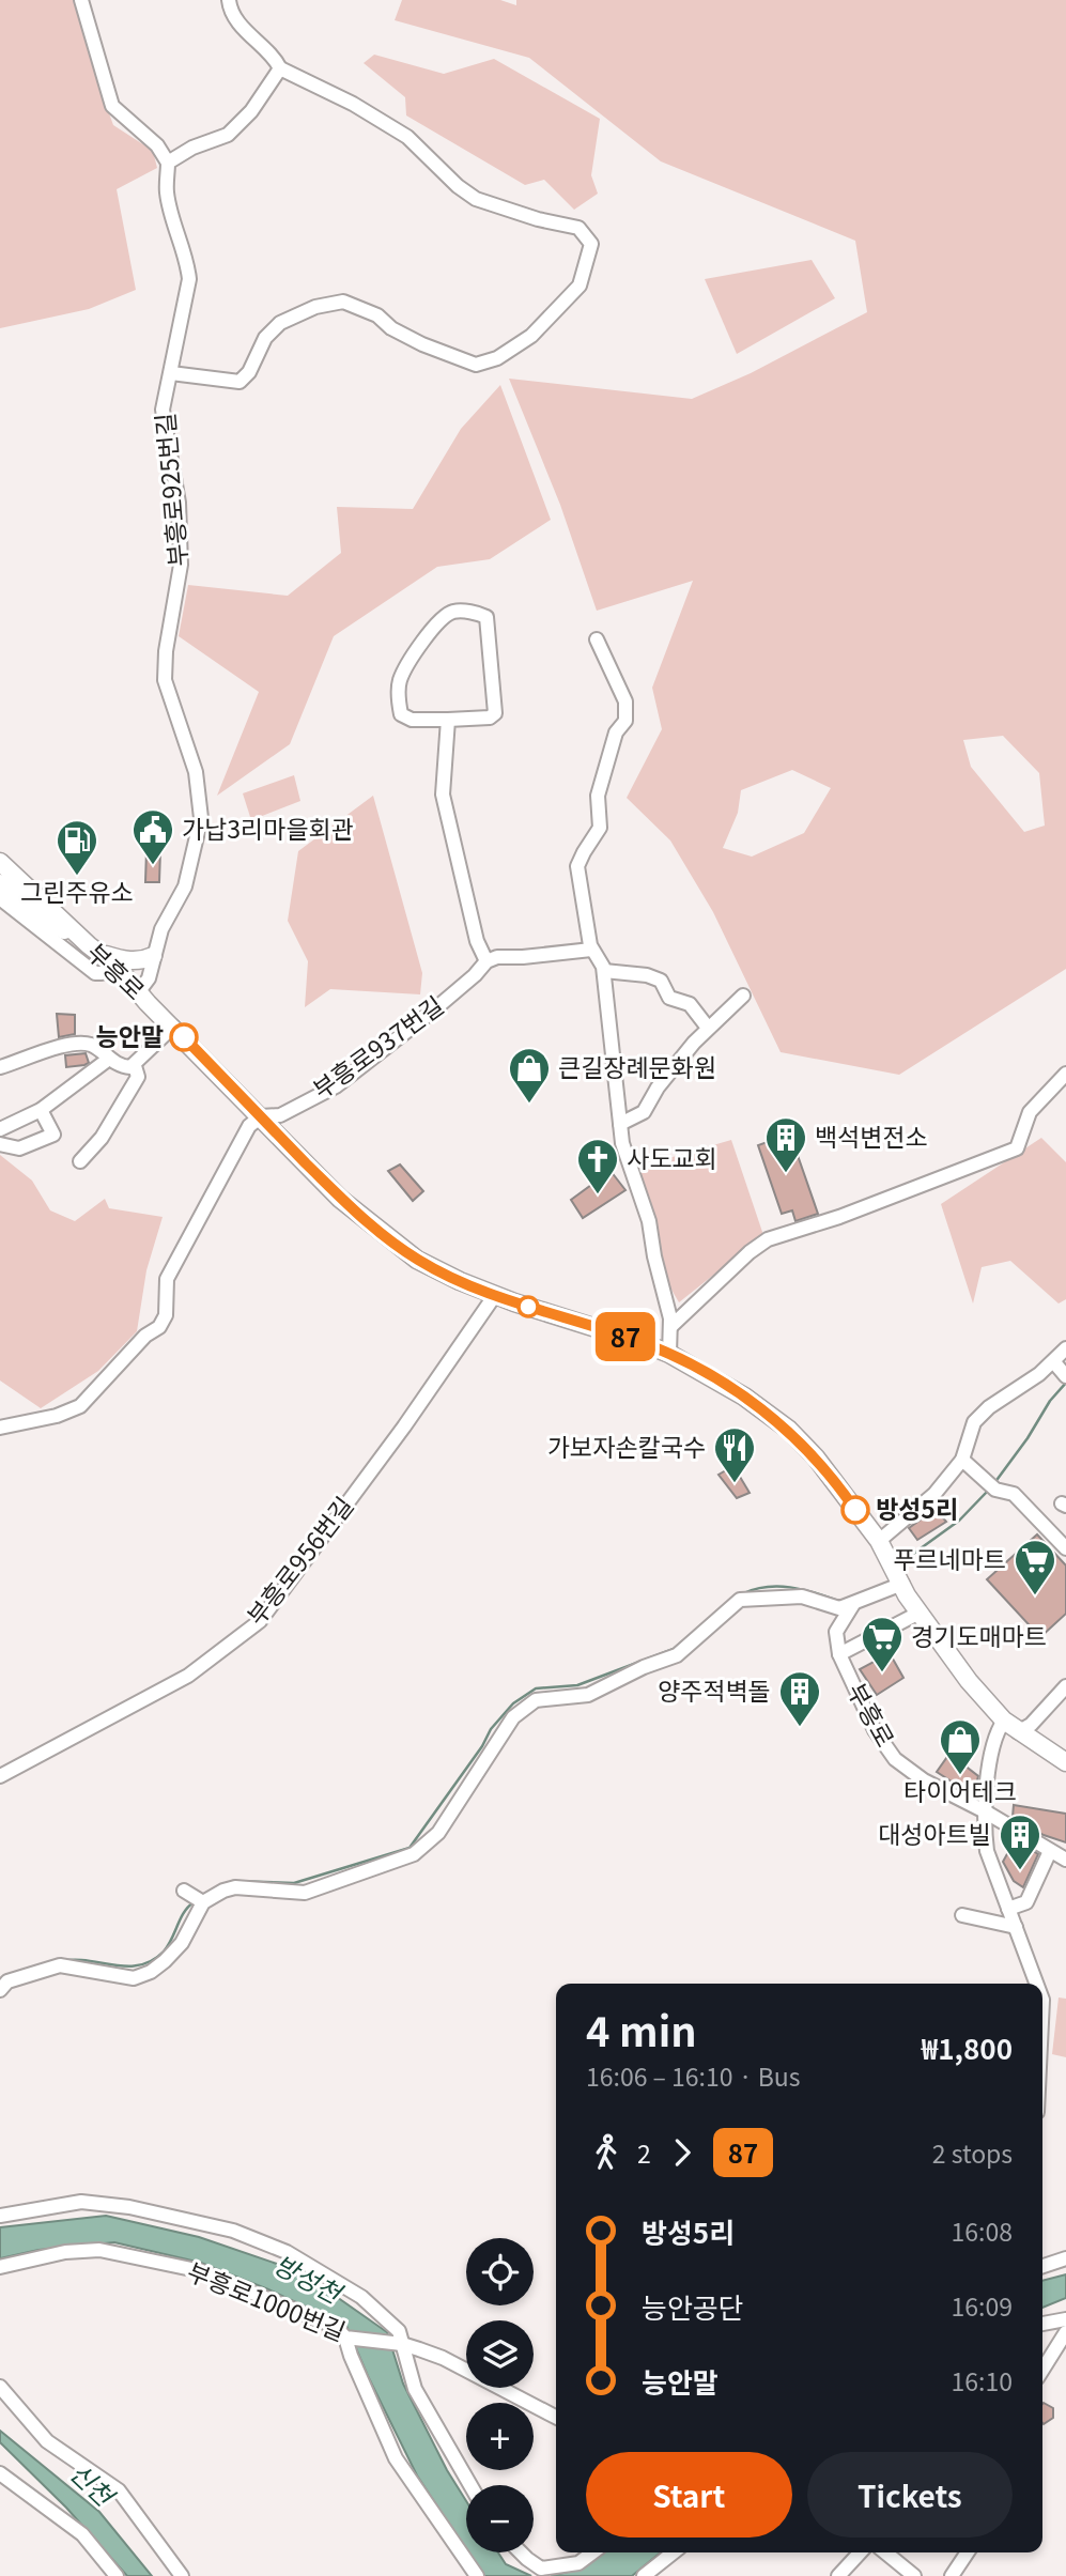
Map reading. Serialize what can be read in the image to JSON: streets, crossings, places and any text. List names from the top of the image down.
{
  "streets": {
    "main road": ["부흥로"],
    "street": [
      "부흥로925번길",
      "부흥로937번길",
      "부흥로956번길",
      "부흥로1000번길"
    ]
  },
  "crossings": [
    ["부흥로925번길", "부흥로"],
    ["부흥로", "부흥로937번길"],
    ["부흥로", "부흥로956번길"]
  ],
  "water": ["방성천", "신천"],
  "places": {
    "public building": ["가납3리마을회관"],
    "fuel station": ["그린주유소"],
    "other": ["능안말", "방성5리"],
    "shop": ["큰길장례문화원", "타이어테크"],
    "building": ["백석변전소", "양주적벽돌", "대성아트빌"],
    "church": ["사도교회"],
    "restaurant": ["가보자손칼국수"],
    "supermarket": ["푸르네마트", "경기도매마트"]
  },
  "lines": ["bus line 87"],
  "page": {
    "on_map": "87",
    "heading": ["4 min", "16:06 – 16:10 · Bus", "₩1,800"],
    "legs": ["2", "87", "2 stops"],
    "list": [
      {
        "name": "방성5리",
        "value": "16:08"
      },
      {
        "name": "능안공단",
        "value": "16:09"
      },
      {
        "name": "능안말",
        "value": "16:10"
      }
    ],
    "map_buttons": ["+", "−"],
    "buttons": ["Start", "Tickets"]
  }
}
